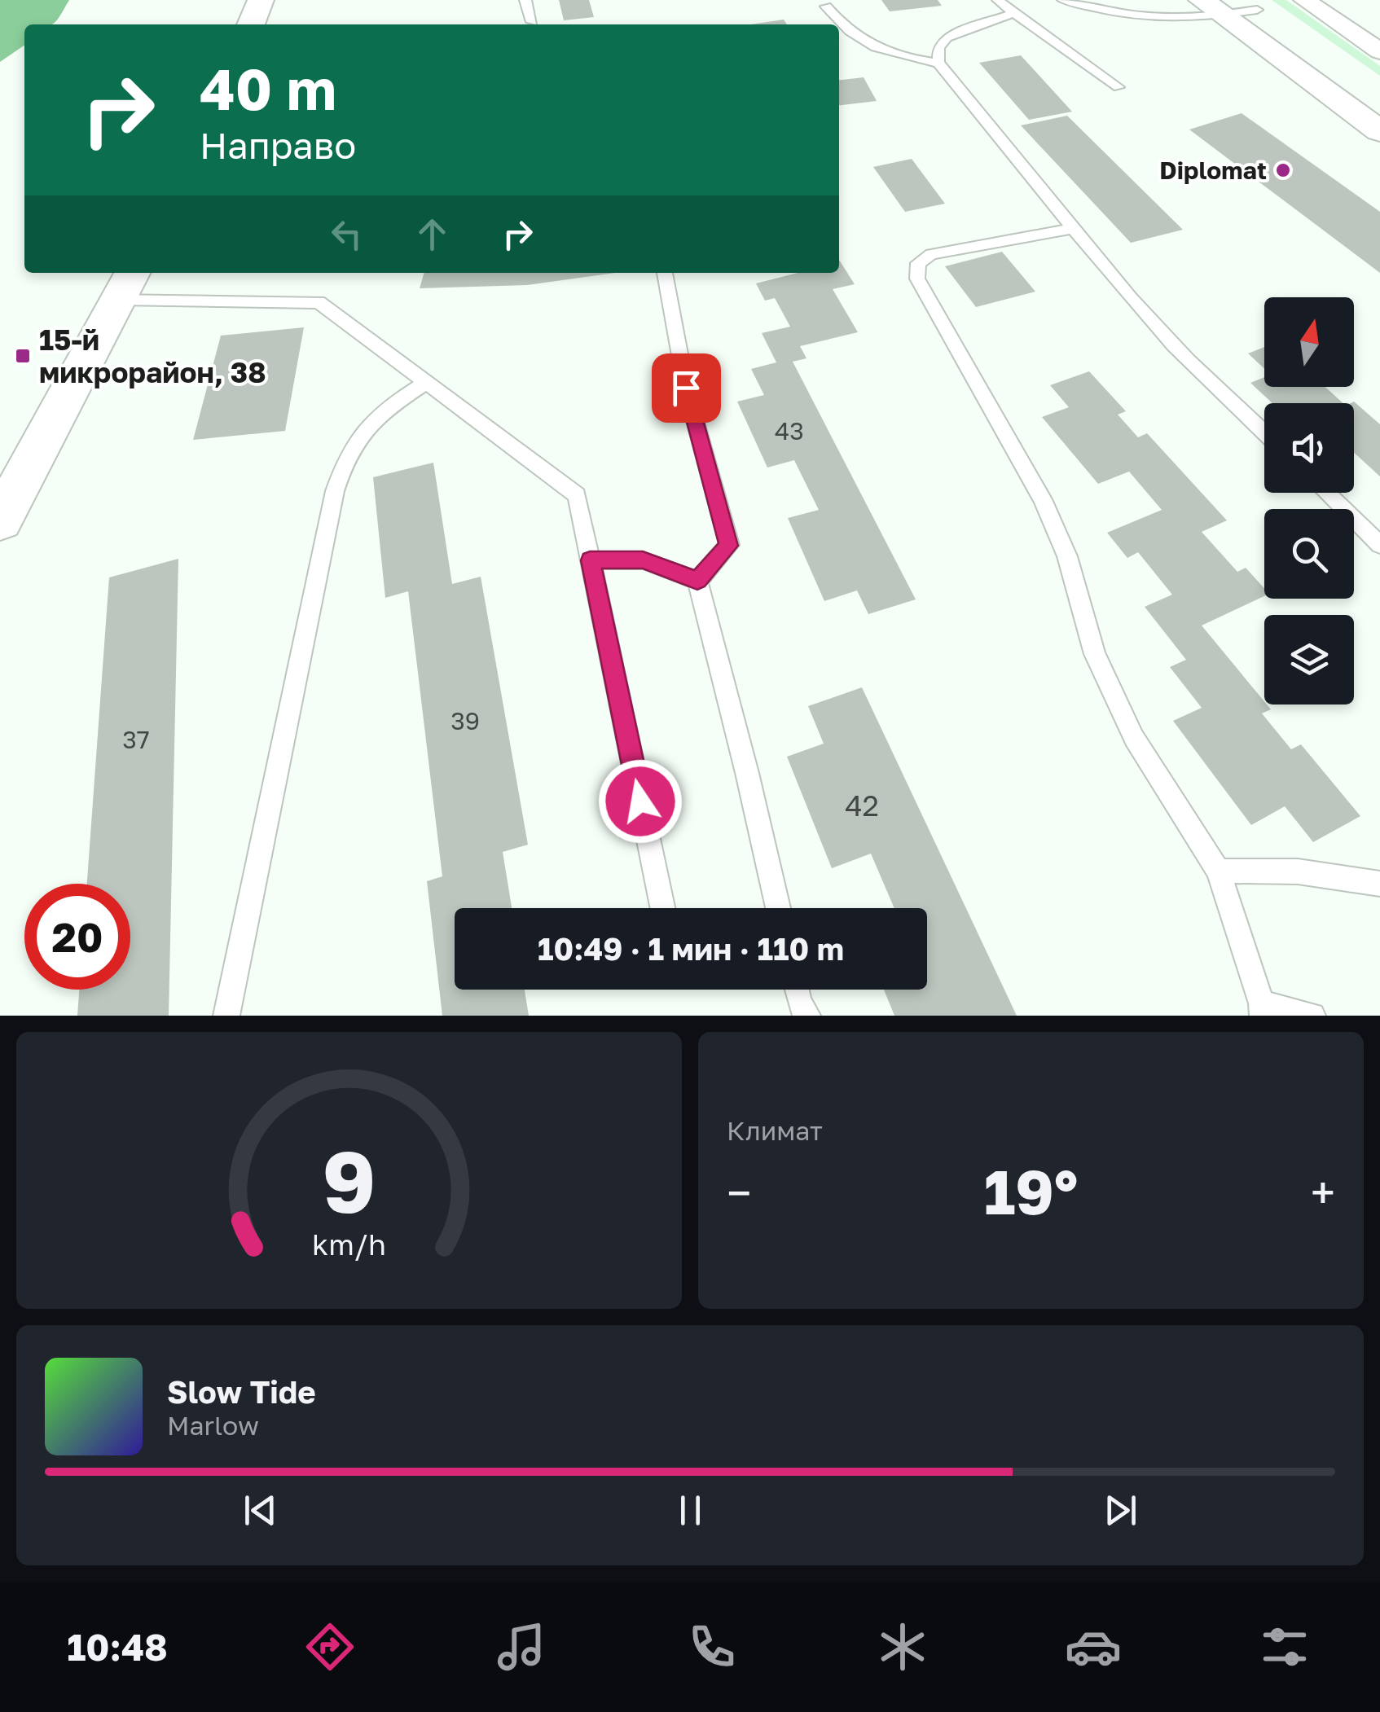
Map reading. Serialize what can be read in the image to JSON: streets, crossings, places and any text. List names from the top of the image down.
{
  "places": {
    "other": ["Diplomat"],
    "transit": ["15-й микрорайон, 38"]
  },
  "house_numbers": [
    "43",
    "39",
    "37",
    "42"
  ],
  "north": "top",
  "page": {
    "turn": ["40 m", "Направо"],
    "limit": "20",
    "trip": "10:49 · 1 мин · 110 m",
    "tile": "Климат",
    "heat": ["−", "19°", "+"],
    "song": ["Slow Tide", "Marlow"],
    "tabs": "10:48",
    "gauge": ["9", "km/h"]
  }
}
